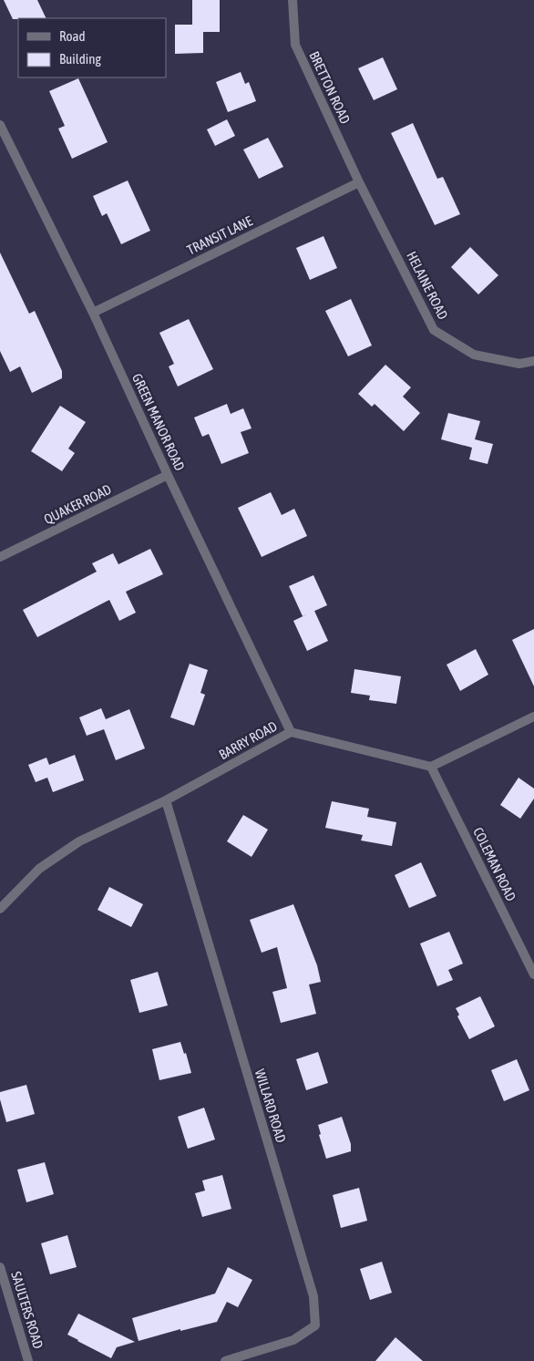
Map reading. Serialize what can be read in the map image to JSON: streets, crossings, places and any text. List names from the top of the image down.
{
  "streets": {
    "street": [
      "BRETTON ROAD",
      "TRANSIT LANE",
      "HELAINE ROAD",
      "GREEN MANOR ROAD",
      "QUAKER ROAD",
      "BARRY ROAD",
      "COLEMAN ROAD",
      "WILLARD ROAD",
      "SAULTERS ROAD"
    ]
  },
  "crossings": [
    ["BRETTON ROAD", "TRANSIT LANE"],
    ["BRETTON ROAD", "HELAINE ROAD"],
    ["TRANSIT LANE", "HELAINE ROAD"],
    ["TRANSIT LANE", "GREEN MANOR ROAD"],
    ["GREEN MANOR ROAD", "QUAKER ROAD"],
    ["GREEN MANOR ROAD", "BARRY ROAD"],
    ["BARRY ROAD", "COLEMAN ROAD"],
    ["BARRY ROAD", "WILLARD ROAD"]
  ],
  "legend": ["Road", "Building"]
}
